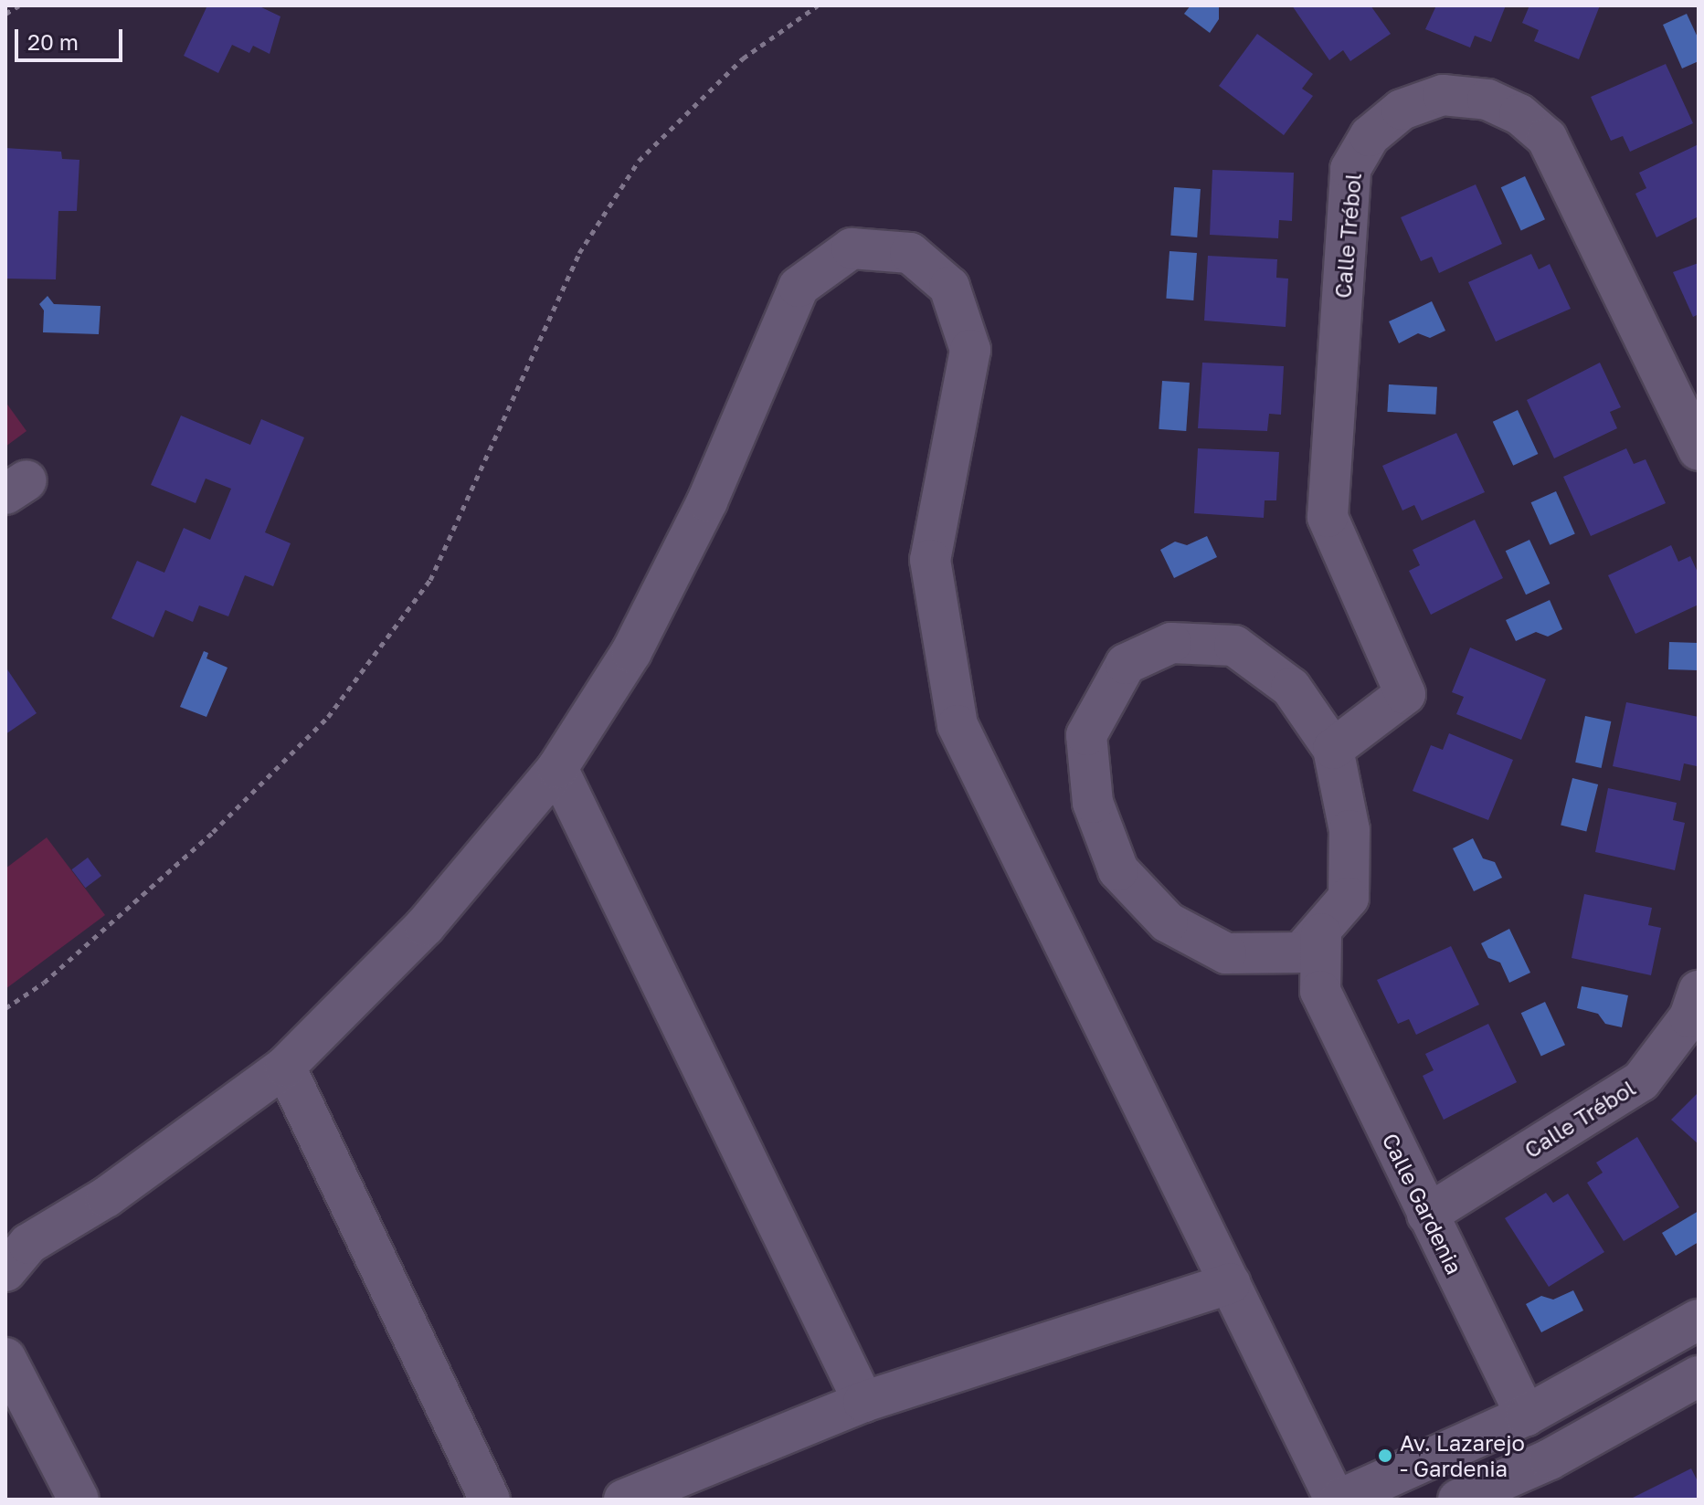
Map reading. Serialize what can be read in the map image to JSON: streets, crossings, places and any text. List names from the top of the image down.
{
  "streets": {
    "street": ["Calle Trébol", "Calle Gardenia"]
  },
  "crossings": [
    ["Calle Trébol", "Calle Gardenia"]
  ],
  "places": ["Av. Lazarejo - Gardenia"],
  "scale_bar": "20 m"
}
